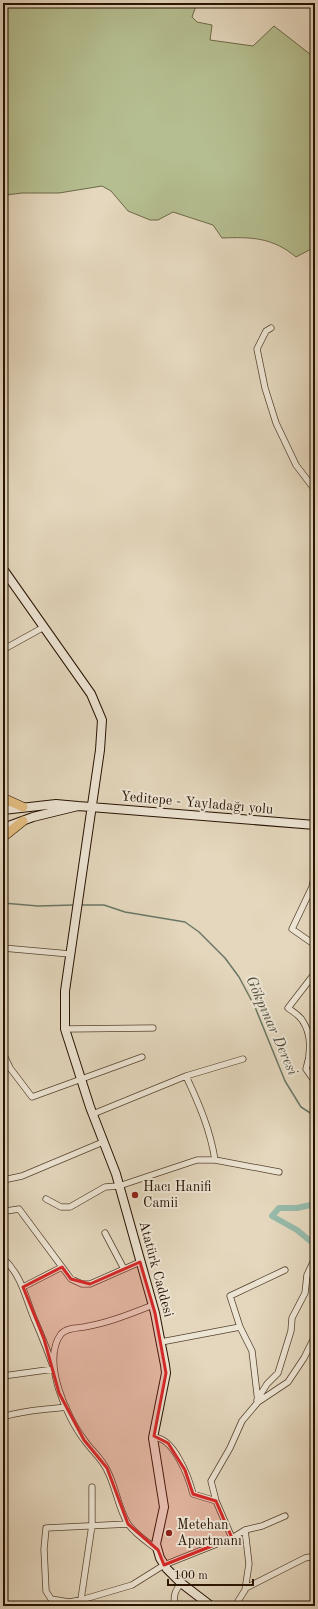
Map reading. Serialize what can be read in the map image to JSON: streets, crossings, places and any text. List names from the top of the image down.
{
  "streets": {
    "main road": ["Yeditepe - Yayladağı yolu", "Atatürk Caddesi"]
  },
  "crossings": [
    ["Yeditepe - Yayladağı yolu", "Atatürk Caddesi"]
  ],
  "water": ["Gökpınar Deresi"],
  "places": ["Hacı Hanifi Camii", "Metehan Apartmanı"],
  "scale_bar": "100 m"
}
